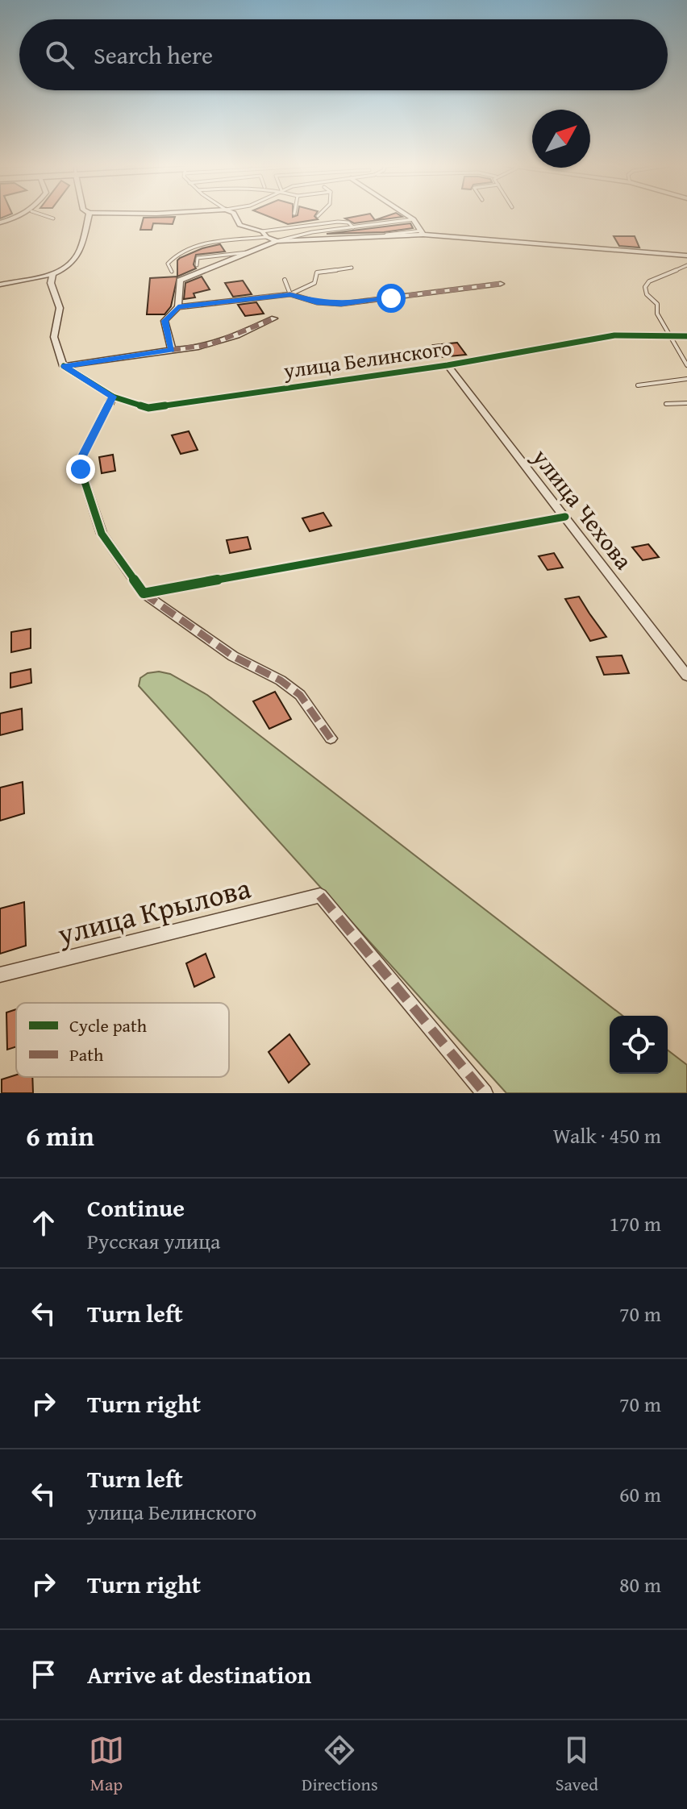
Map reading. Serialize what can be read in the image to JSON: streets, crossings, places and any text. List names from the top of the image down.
{
  "streets": {
    "street": ["улица Белинского", "улица Чехова", "улица Крылова"]
  },
  "crossings": [
    ["улица Белинского", "улица Чехова"]
  ],
  "legend": ["Cycle path", "Path"],
  "north": "top right",
  "page": {
    "search": "Search here",
    "heading": ["6 min", "Walk · 450 m"],
    "list": [
      ["Continue", "Русская улица", "170 m"],
      ["Turn left", "70 m"],
      ["Turn right", "70 m"],
      ["Turn left", "улица Белинского", "60 m"],
      ["Turn right", "80 m"],
      "Arrive at destination"
    ],
    "nav": ["Map", "Directions", "Saved"]
  }
}
